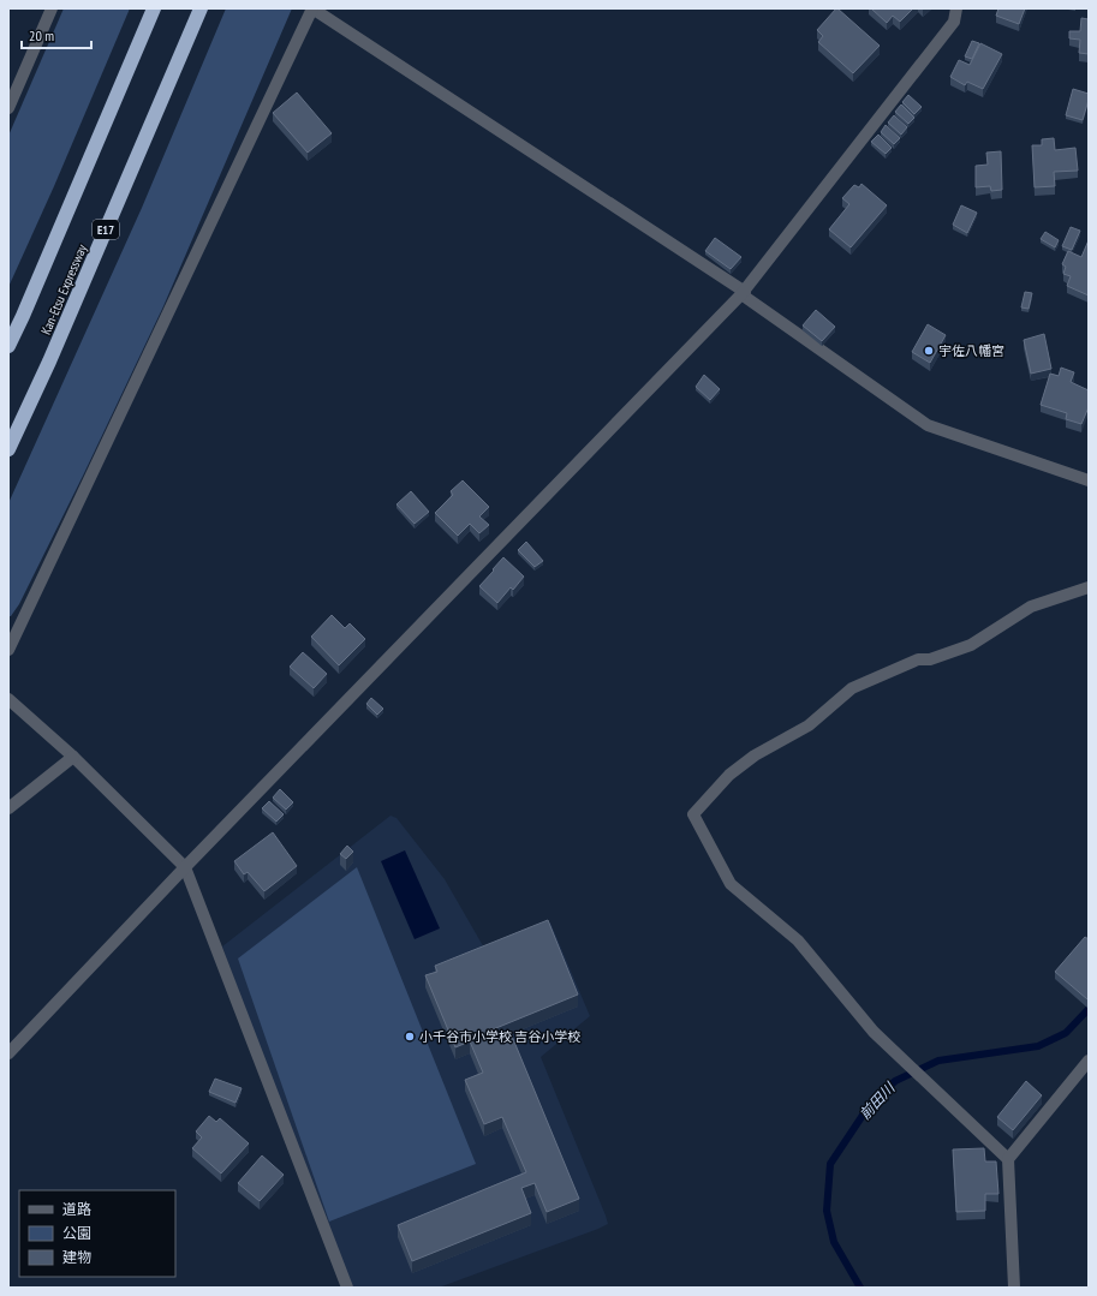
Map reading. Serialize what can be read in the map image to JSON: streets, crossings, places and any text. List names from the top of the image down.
{
  "streets": {
    "highway": ["E17", "Kan-Etsu Expressway"]
  },
  "water": ["前田川"],
  "places": ["宇佐八幡宮", "小千谷市小学校 吉谷小学校"],
  "legend": ["道路", "公園", "建物"],
  "scale_bar": "20 m"
}
